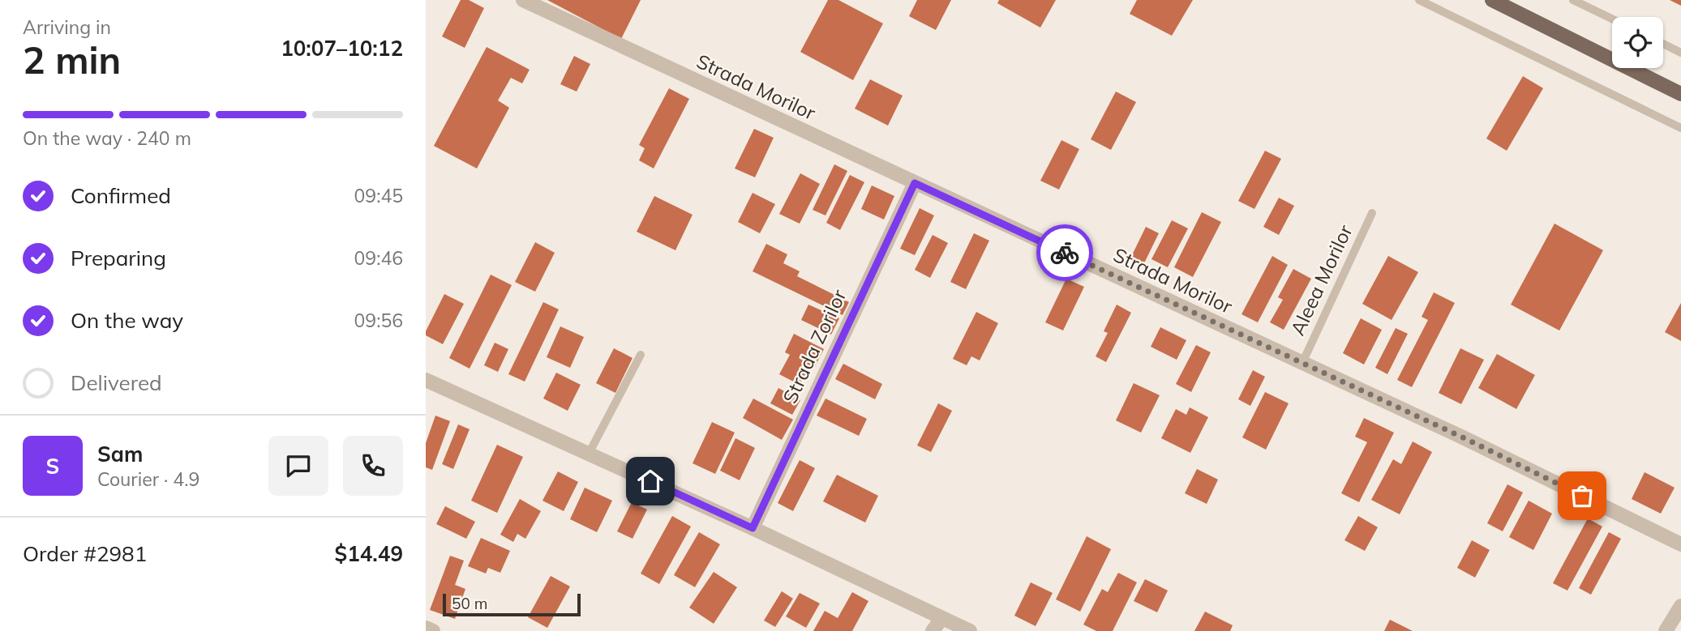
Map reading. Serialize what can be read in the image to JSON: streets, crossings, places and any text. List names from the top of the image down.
{
  "streets": {
    "street": ["Strada Morilor", "Strada Zorilor"],
    "lane": ["Aleea Morilor"]
  },
  "crossings": [
    ["Strada Morilor", "Aleea Morilor"],
    ["Strada Morilor", "Strada Zorilor"]
  ],
  "scale_bar": "50 m",
  "page": {
    "heading": ["2 min", "Arriving in", "10:07–10:12"],
    "panel": [
      "Sam",
      "Courier · 4.9",
      "Order #2981",
      "$14.49"
    ],
    "bar": "On the way · 240 m",
    "list": [
      ["Confirmed", "09:45"],
      ["Preparing", "09:46"],
      ["On the way", "09:56"],
      "Delivered"
    ],
    "round": "S",
    "scale": "50 m"
  }
}
